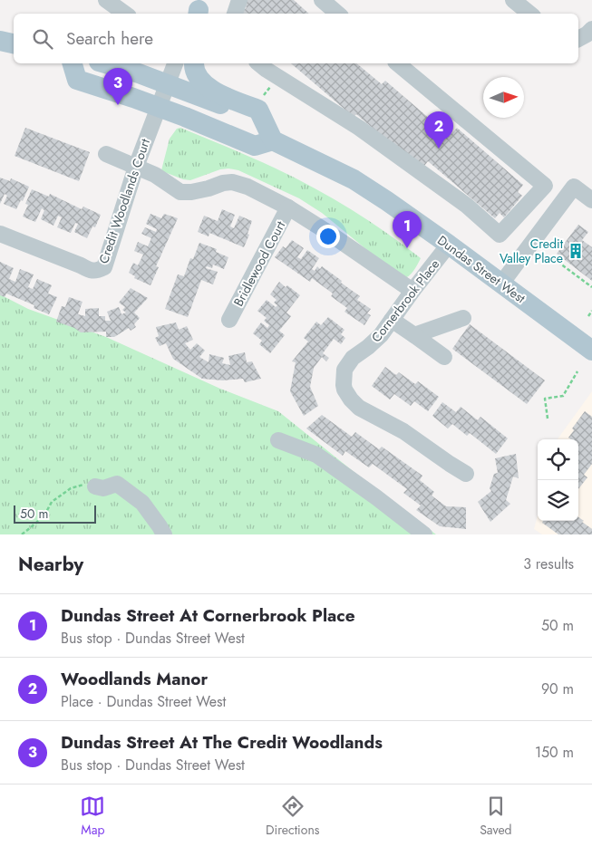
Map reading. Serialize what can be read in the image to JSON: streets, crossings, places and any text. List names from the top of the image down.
{
  "streets": {
    "main road": ["Dundas Street West"],
    "street": ["Credit Woodlands Court", "Bridlewood Court", "Cornerbrook Place"]
  },
  "crossings": [
    ["Credit Woodlands Court", "Dundas Street West"],
    ["Dundas Street West", "Cornerbrook Place"]
  ],
  "places": {
    "building": ["Credit Valley Place"]
  },
  "scale_bar": "50 m",
  "north": "right",
  "page": {
    "search": "Search here",
    "pins": ["3", "2", "1"],
    "scale": "50 m",
    "heading": ["Nearby", "3 results"],
    "list": [
      {
        "mark": "1",
        "name": "Dundas Street At Cornerbrook Place",
        "note": "Bus stop · Dundas Street West",
        "value": "50 m"
      },
      {
        "mark": "2",
        "name": "Woodlands Manor",
        "note": "Place · Dundas Street West",
        "value": "90 m"
      },
      {
        "mark": "3",
        "name": "Dundas Street At The Credit Woodlands",
        "note": "Bus stop · Dundas Street West",
        "value": "150 m"
      }
    ],
    "nav": ["Map", "Directions", "Saved"]
  }
}
